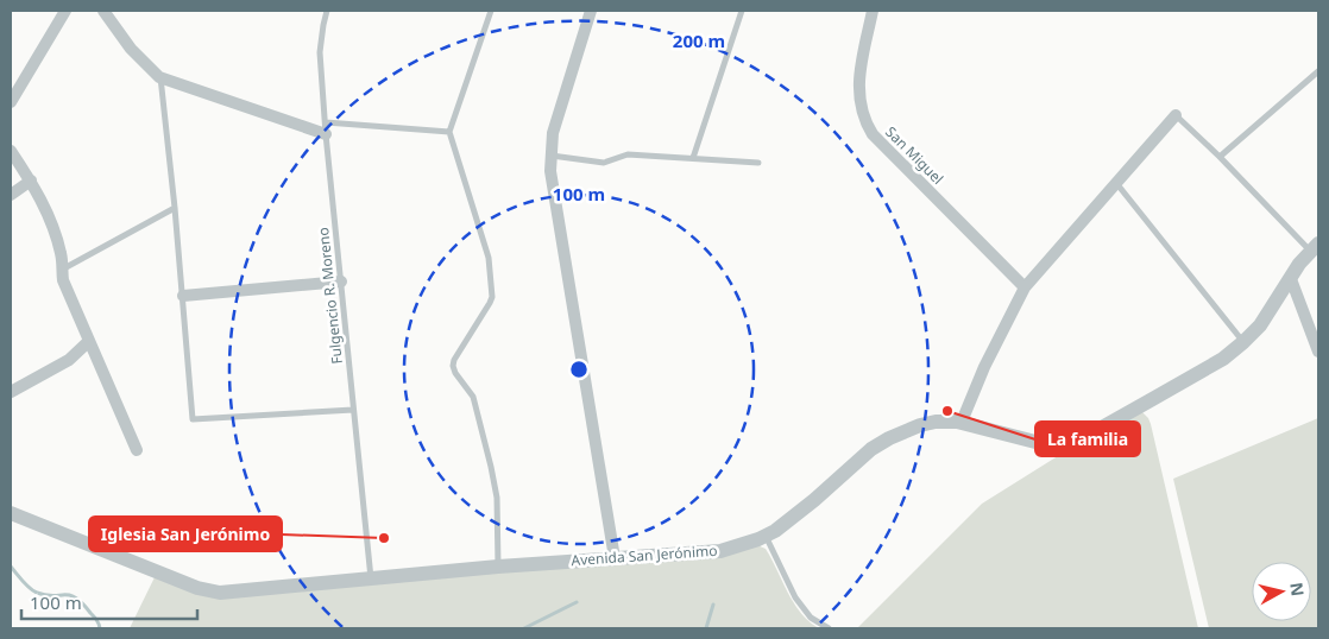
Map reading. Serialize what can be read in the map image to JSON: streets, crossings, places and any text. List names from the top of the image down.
{
  "streets": {
    "street": ["San Miguel", "Avenida San Jerónimo"],
    "lane": ["Fulgencio R. Moreno"]
  },
  "crossings": [
    ["Fulgencio R. Moreno", "Avenida San Jerónimo"]
  ],
  "places": ["La familia", "Iglesia San Jerónimo"],
  "scale_bar": "100 m",
  "north": "right",
  "rings": ["200 m", "100 m"]
}
